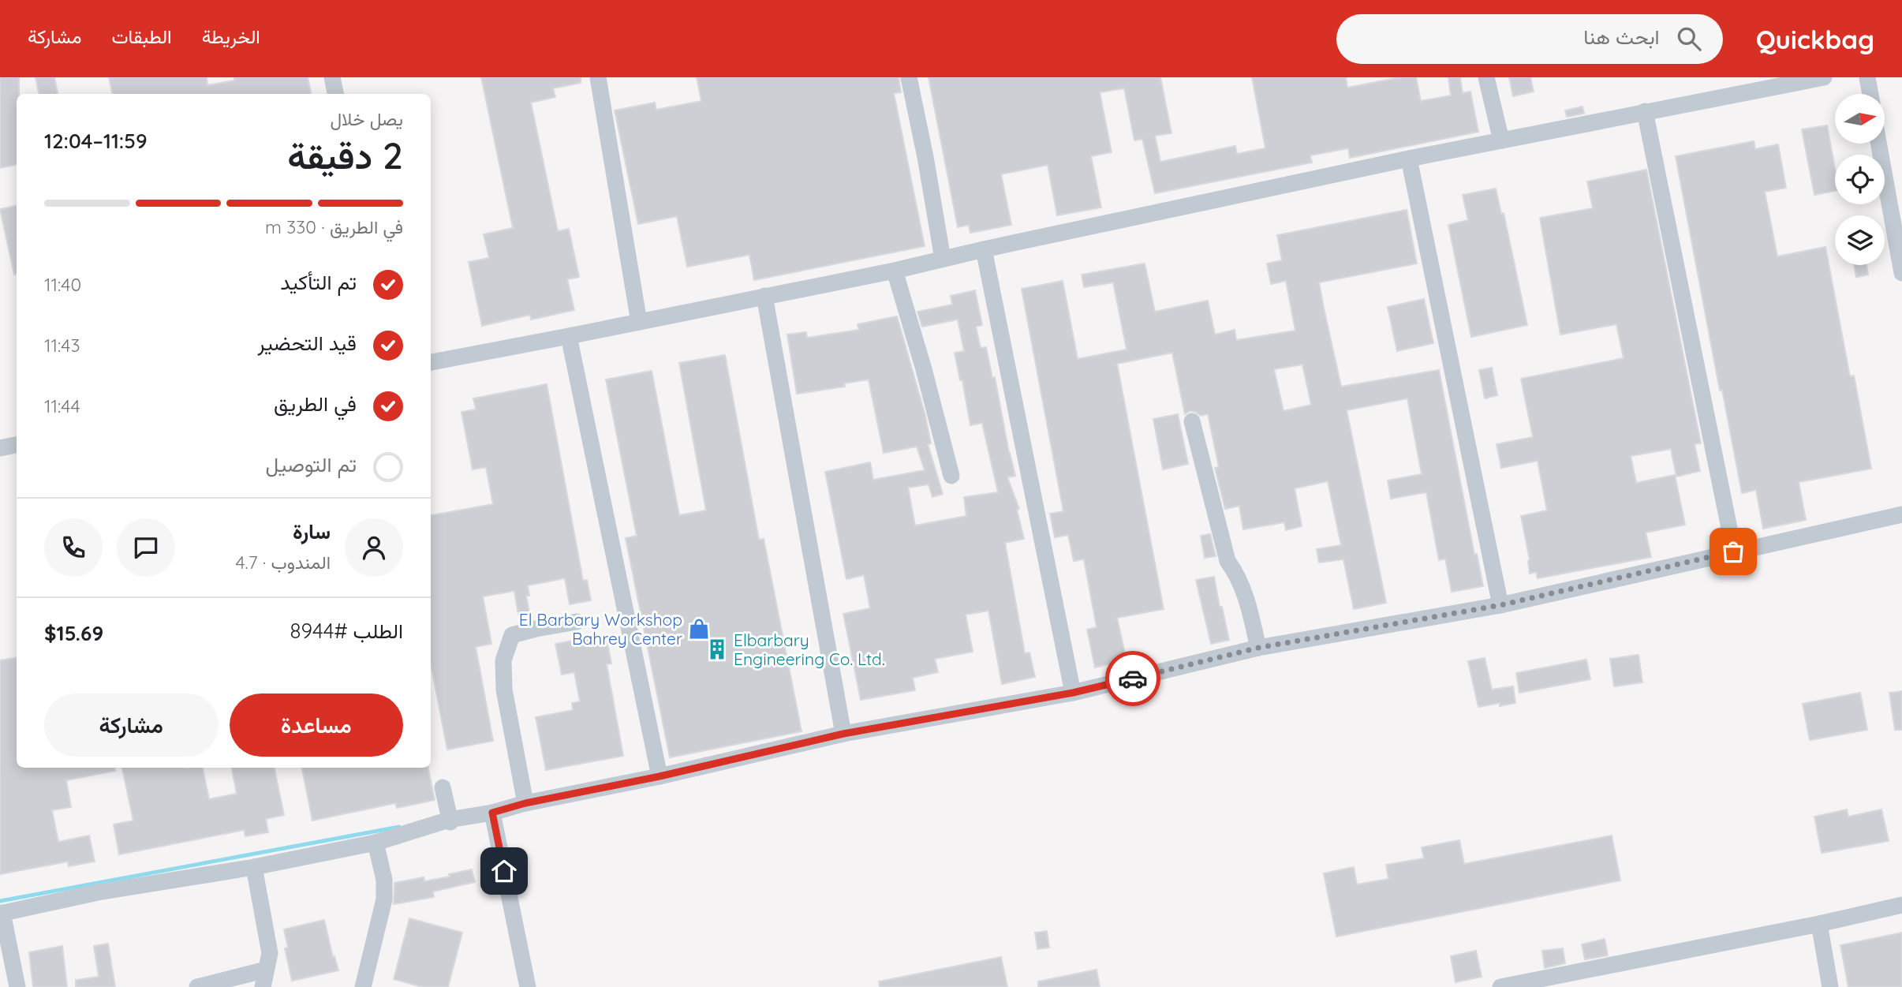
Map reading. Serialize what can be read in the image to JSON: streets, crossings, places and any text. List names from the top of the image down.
{
  "places": {
    "shop": ["El Barbary Workshop Bahrey Center"],
    "building": ["Elbarbary Engineering Co. Ltd."]
  },
  "north": "right",
  "page": {
    "header": "Quickbag",
    "search": "ابحث هنا",
    "nav": ["الخريطة", "الطبقات", "مشاركة"],
    "heading": ["2 دقيقة", "يصل خلال", "11:59–12:04"],
    "panel": [
      "سارة",
      "المندوب · 4.7",
      "الطلب #8944",
      "$15.69"
    ],
    "bar": "في الطريق · 330 m",
    "list": [
      ["تم التأكيد", "11:40"],
      ["قيد التحضير", "11:43"],
      ["في الطريق", "11:44"],
      "تم التوصيل"
    ],
    "buttons": ["مساعدة", "مشاركة"]
  }
}
